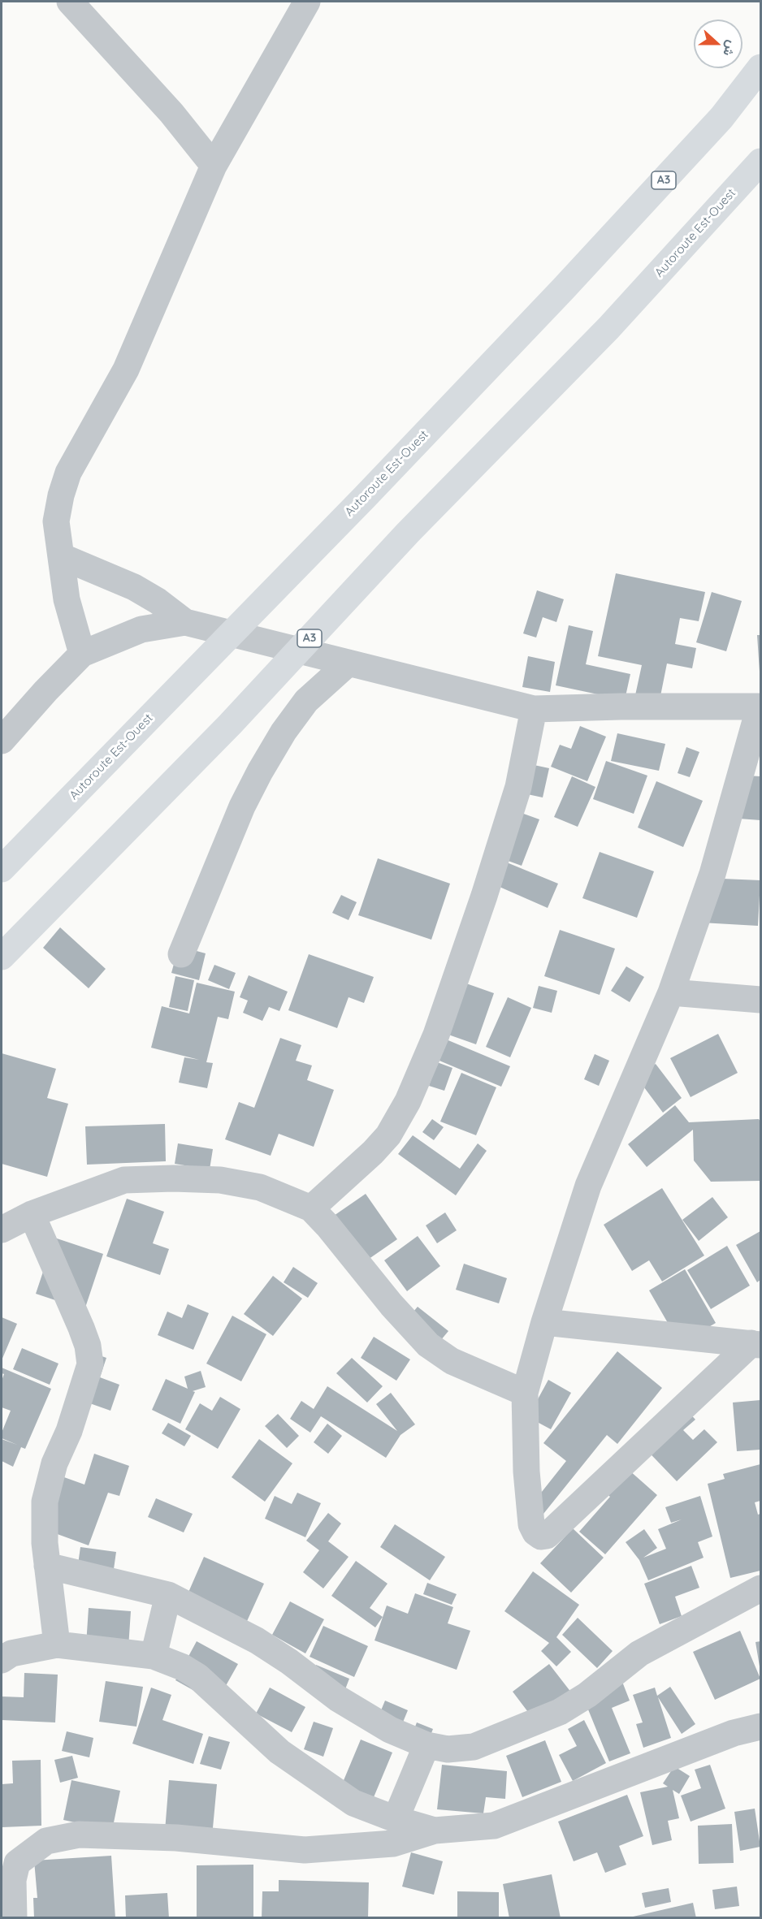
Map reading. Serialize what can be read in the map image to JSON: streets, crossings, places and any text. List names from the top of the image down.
{
  "streets": {
    "highway": ["A3", "Autoroute Est-Ouest"]
  },
  "north": "right"
}
